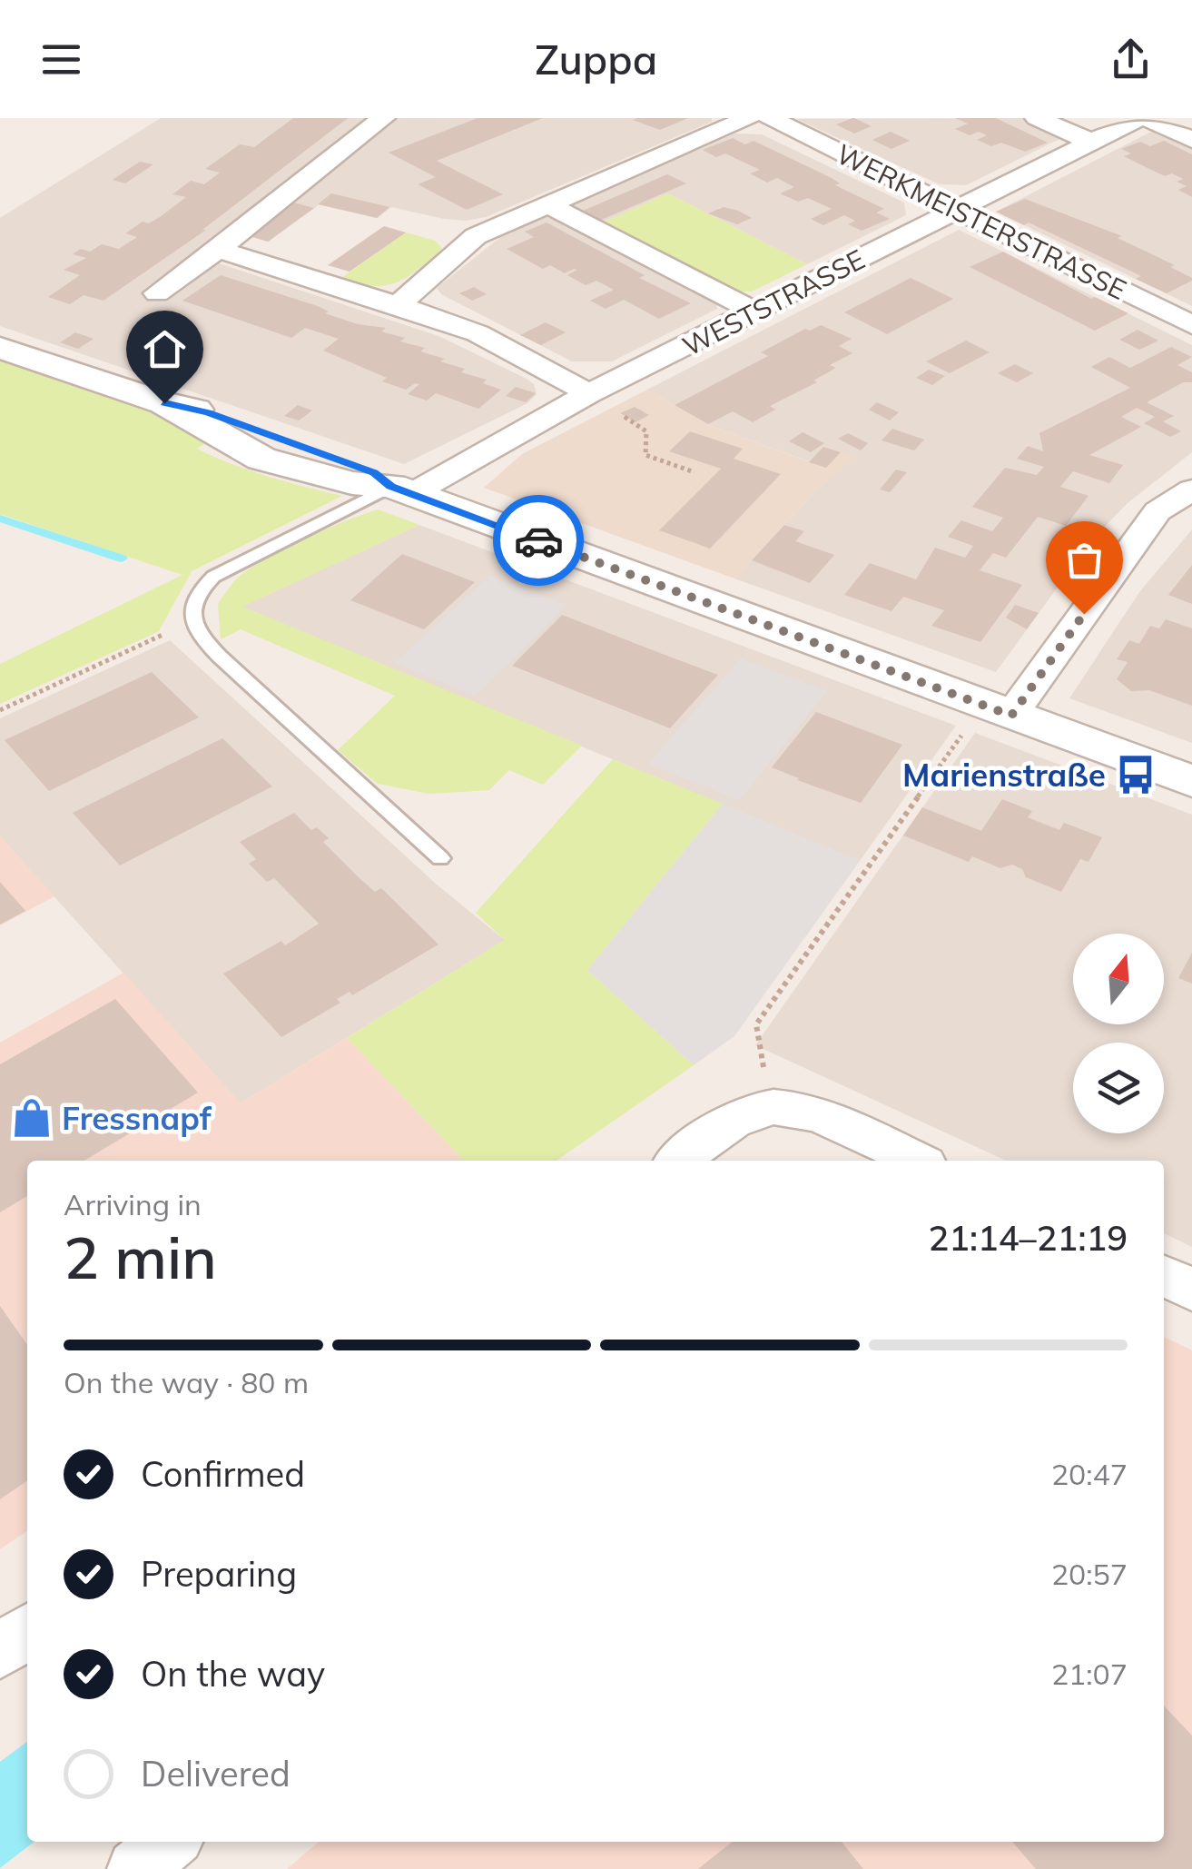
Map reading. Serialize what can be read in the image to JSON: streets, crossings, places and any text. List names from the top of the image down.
{
  "streets": {
    "street": ["WERKMEISTERSTRASSE", "WESTSTRASSE"]
  },
  "crossings": [
    ["WERKMEISTERSTRASSE", "WESTSTRASSE"]
  ],
  "places": {
    "bus stop": ["Marienstraße"],
    "shop": ["Fressnapf"]
  },
  "north": "top",
  "page": {
    "header": "Zuppa",
    "heading": ["2 min", "Arriving in", "21:14–21:19"],
    "bar": "On the way · 80 m",
    "list": [
      ["Confirmed", "20:47"],
      ["Preparing", "20:57"],
      ["On the way", "21:07"],
      "Delivered"
    ]
  }
}
